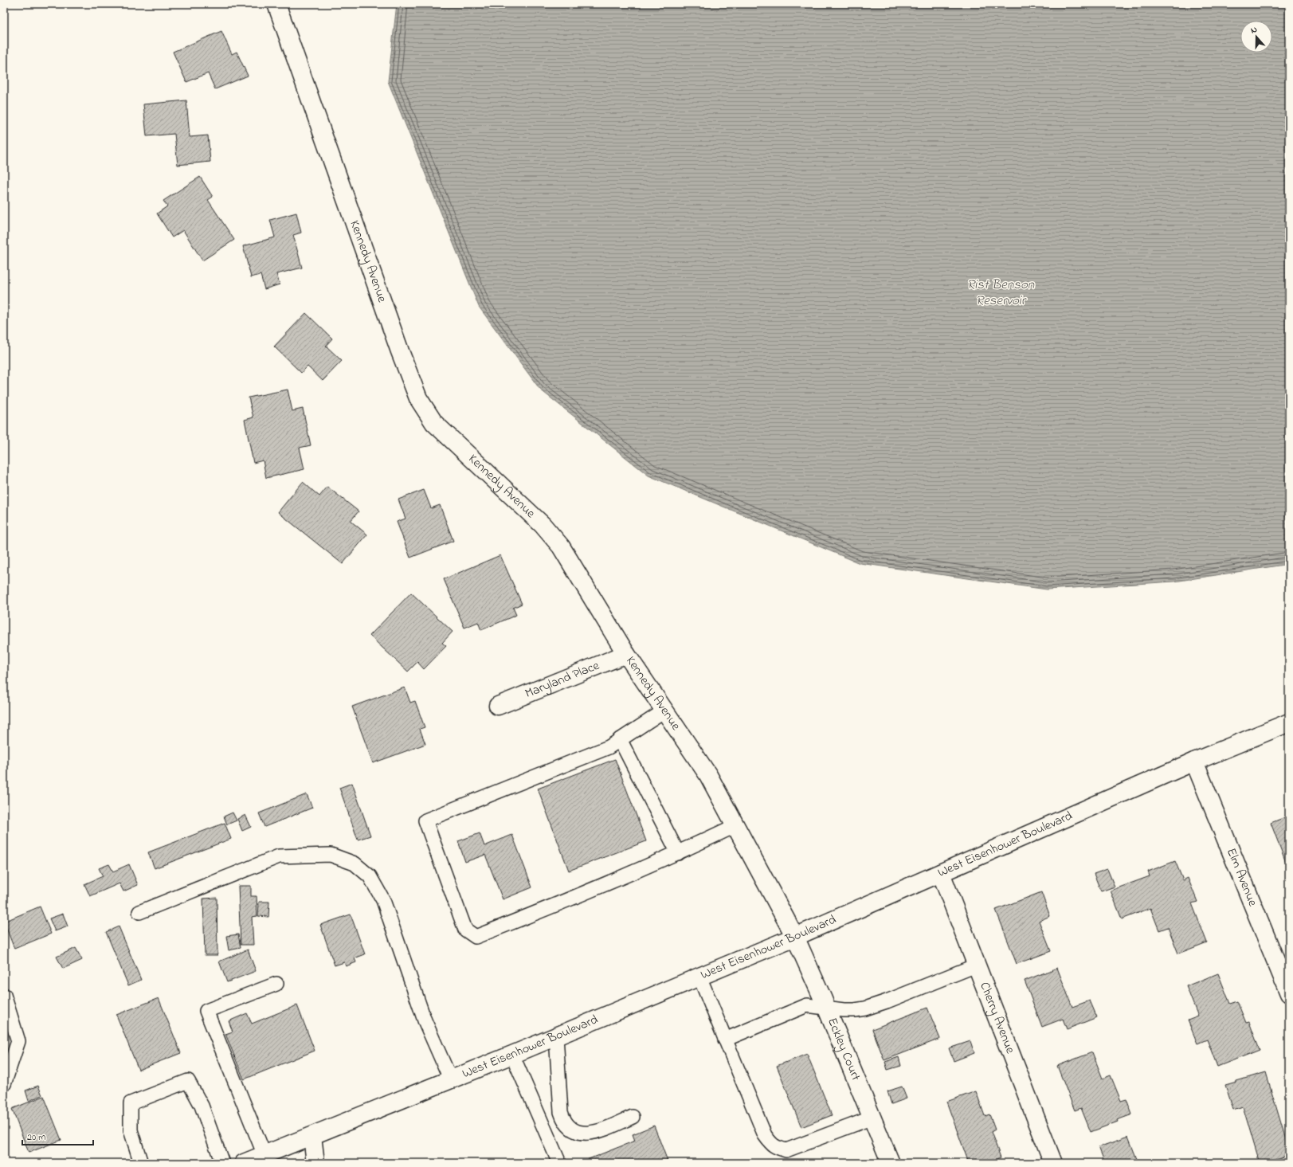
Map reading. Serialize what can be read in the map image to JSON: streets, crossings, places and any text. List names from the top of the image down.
{
  "streets": {
    "main road": [
      "Kennedy Avenue",
      "Maryland Place",
      "West Eisenhower Boulevard",
      "Elm Avenue",
      "Cherry Avenue",
      "Eckley Court"
    ]
  },
  "crossings": [
    ["Kennedy Avenue", "Maryland Place"],
    ["Kennedy Avenue", "West Eisenhower Boulevard"],
    ["Kennedy Avenue", "Eckley Court"],
    ["West Eisenhower Boulevard", "Elm Avenue"],
    ["West Eisenhower Boulevard", "Cherry Avenue"],
    ["West Eisenhower Boulevard", "Eckley Court"]
  ],
  "water": ["Rist Benson Reservoir"],
  "scale_bar": "20 m",
  "north": "top"
}
